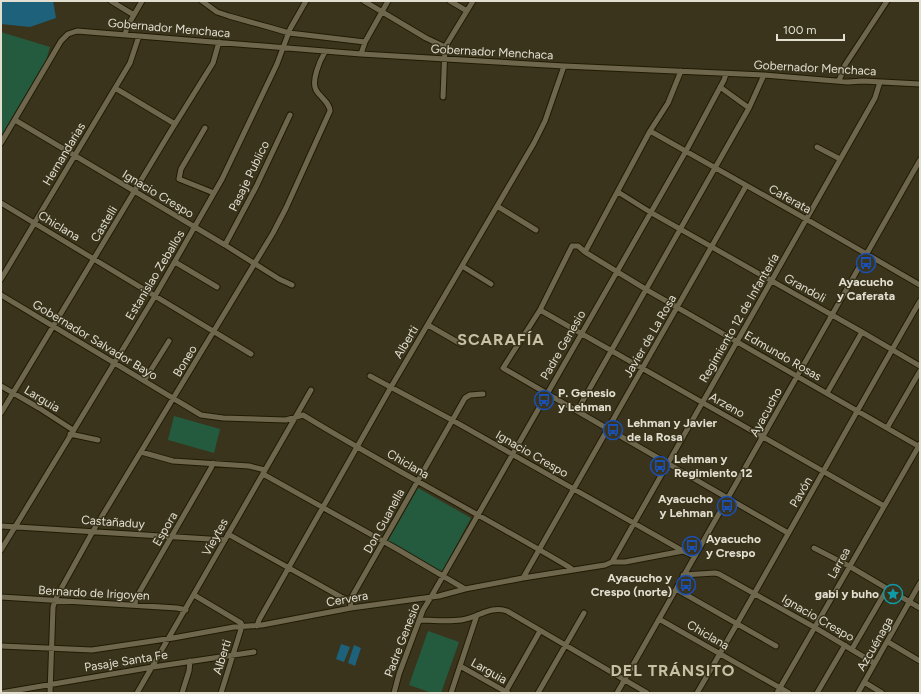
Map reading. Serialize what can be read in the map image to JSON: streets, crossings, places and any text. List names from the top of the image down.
{
  "streets": {
    "street": [
      "Gobernador Menchaca",
      "Hernandarias",
      "Pasaje Publico",
      "Ignacio Crespo",
      "Caferata",
      "Castelli",
      "Chiclana",
      "Estanislao Zeballos",
      "Grandoli",
      "Regimiento 12 de Infantería",
      "Javier de La Rosa",
      "Gobernador Salvador Bayo",
      "Alberti",
      "Padre Genesio",
      "Edmundo Rosas",
      "Boneo",
      "Larguia",
      "Arzeno",
      "Ayacucho",
      "Pavón",
      "Don Guanella",
      "Castañaduy",
      "Espora",
      "Vieytes",
      "Larrea",
      "Bernardo de Irigoyen",
      "Cervera",
      "Azcuénaga",
      "Pasaje Santa Fe"
    ]
  },
  "crossings": [
    ["Gobernador Menchaca", "Hernandarias"],
    ["Gobernador Menchaca", "Ignacio Crespo"],
    ["Gobernador Menchaca", "Castelli"],
    ["Gobernador Menchaca", "Estanislao Zeballos"],
    ["Gobernador Menchaca", "Regimiento 12 de Infantería"],
    ["Gobernador Menchaca", "Alberti"],
    ["Gobernador Menchaca", "Padre Genesio"],
    ["Gobernador Menchaca", "Boneo"],
    ["Hernandarias", "Ignacio Crespo"],
    ["Hernandarias", "Chiclana"],
    ["Pasaje Publico", "Ignacio Crespo"],
    ["Ignacio Crespo", "Castelli"],
    ["Ignacio Crespo", "Estanislao Zeballos"],
    ["Ignacio Crespo", "Regimiento 12 de Infantería"],
    ["Ignacio Crespo", "Javier de La Rosa"],
    ["Ignacio Crespo", "Alberti"],
    ["Ignacio Crespo", "Padre Genesio"],
    ["Ignacio Crespo", "Boneo"],
    ["Ignacio Crespo", "Ayacucho"],
    ["Ignacio Crespo", "Pavón"],
    ["Ignacio Crespo", "Don Guanella"],
    ["Ignacio Crespo", "Larrea"],
    ["Ignacio Crespo", "Cervera"],
    ["Ignacio Crespo", "Azcuénaga"],
    ["Caferata", "Regimiento 12 de Infantería"],
    ["Caferata", "Javier de La Rosa"],
    ["Caferata", "Padre Genesio"],
    ["Caferata", "Ayacucho"],
    ["Castelli", "Chiclana"],
    ["Castelli", "Gobernador Salvador Bayo"],
    ["Castelli", "Larguia"],
    ["Chiclana", "Estanislao Zeballos"],
    ["Chiclana", "Javier de La Rosa"],
    ["Chiclana", "Gobernador Salvador Bayo"],
    ["Chiclana", "Alberti"],
    ["Chiclana", "Padre Genesio"],
    ["Chiclana", "Boneo"],
    ["Chiclana", "Ayacucho"],
    ["Chiclana", "Pavón"],
    ["Chiclana", "Don Guanella"],
    ["Chiclana", "Vieytes"],
    ["Chiclana", "Larrea"],
    ["Chiclana", "Cervera"],
    ["Estanislao Zeballos", "Gobernador Salvador Bayo"],
    ["Estanislao Zeballos", "Larguia"],
    ["Estanislao Zeballos", "Castañaduy"],
    ["Grandoli", "Regimiento 12 de Infantería"],
    ["Grandoli", "Javier de La Rosa"],
    ["Grandoli", "Padre Genesio"],
    ["Grandoli", "Ayacucho"],
    ["Grandoli", "Pavón"],
    ["Regimiento 12 de Infantería", "Edmundo Rosas"],
    ["Regimiento 12 de Infantería", "Arzeno"],
    ["Regimiento 12 de Infantería", "Cervera"],
    ["Javier de La Rosa", "Edmundo Rosas"],
    ["Javier de La Rosa", "Arzeno"],
    ["Javier de La Rosa", "Cervera"],
    ["Gobernador Salvador Bayo", "Boneo"],
    ["Alberti", "Cervera"],
    ["Alberti", "Pasaje Santa Fe"],
    ["Padre Genesio", "Edmundo Rosas"],
    ["Padre Genesio", "Arzeno"],
    ["Padre Genesio", "Cervera"],
    ["Edmundo Rosas", "Arzeno"],
    ["Edmundo Rosas", "Ayacucho"],
    ["Edmundo Rosas", "Pavón"],
    ["Edmundo Rosas", "Larrea"],
    ["Boneo", "Castañaduy"],
    ["Boneo", "Bernardo de Irigoyen"],
    ["Boneo", "Cervera"],
    ["Boneo", "Pasaje Santa Fe"],
    ["Arzeno", "Ayacucho"],
    ["Arzeno", "Pavón"],
    ["Arzeno", "Larrea"],
    ["Castañaduy", "Espora"],
    ["Castañaduy", "Vieytes"],
    ["Espora", "Bernardo de Irigoyen"],
    ["Vieytes", "Bernardo de Irigoyen"],
    ["Vieytes", "Cervera"],
    ["Vieytes", "Pasaje Santa Fe"]
  ],
  "districts": ["SCARAFÍA", "DEL TRÁNSITO"],
  "places": {
    "bus stop": [
      "Ayacucho y Caferata",
      "P. Genesio y Lehman",
      "Lehman y Javier de la Rosa",
      "Lehman y Regimiento 12",
      "Ayacucho y Lehman",
      "Ayacucho y Crespo",
      "Ayacucho y Crespo (norte)"
    ],
    "place": ["gabi y buho"]
  },
  "scale_bar": "100 m"
}
